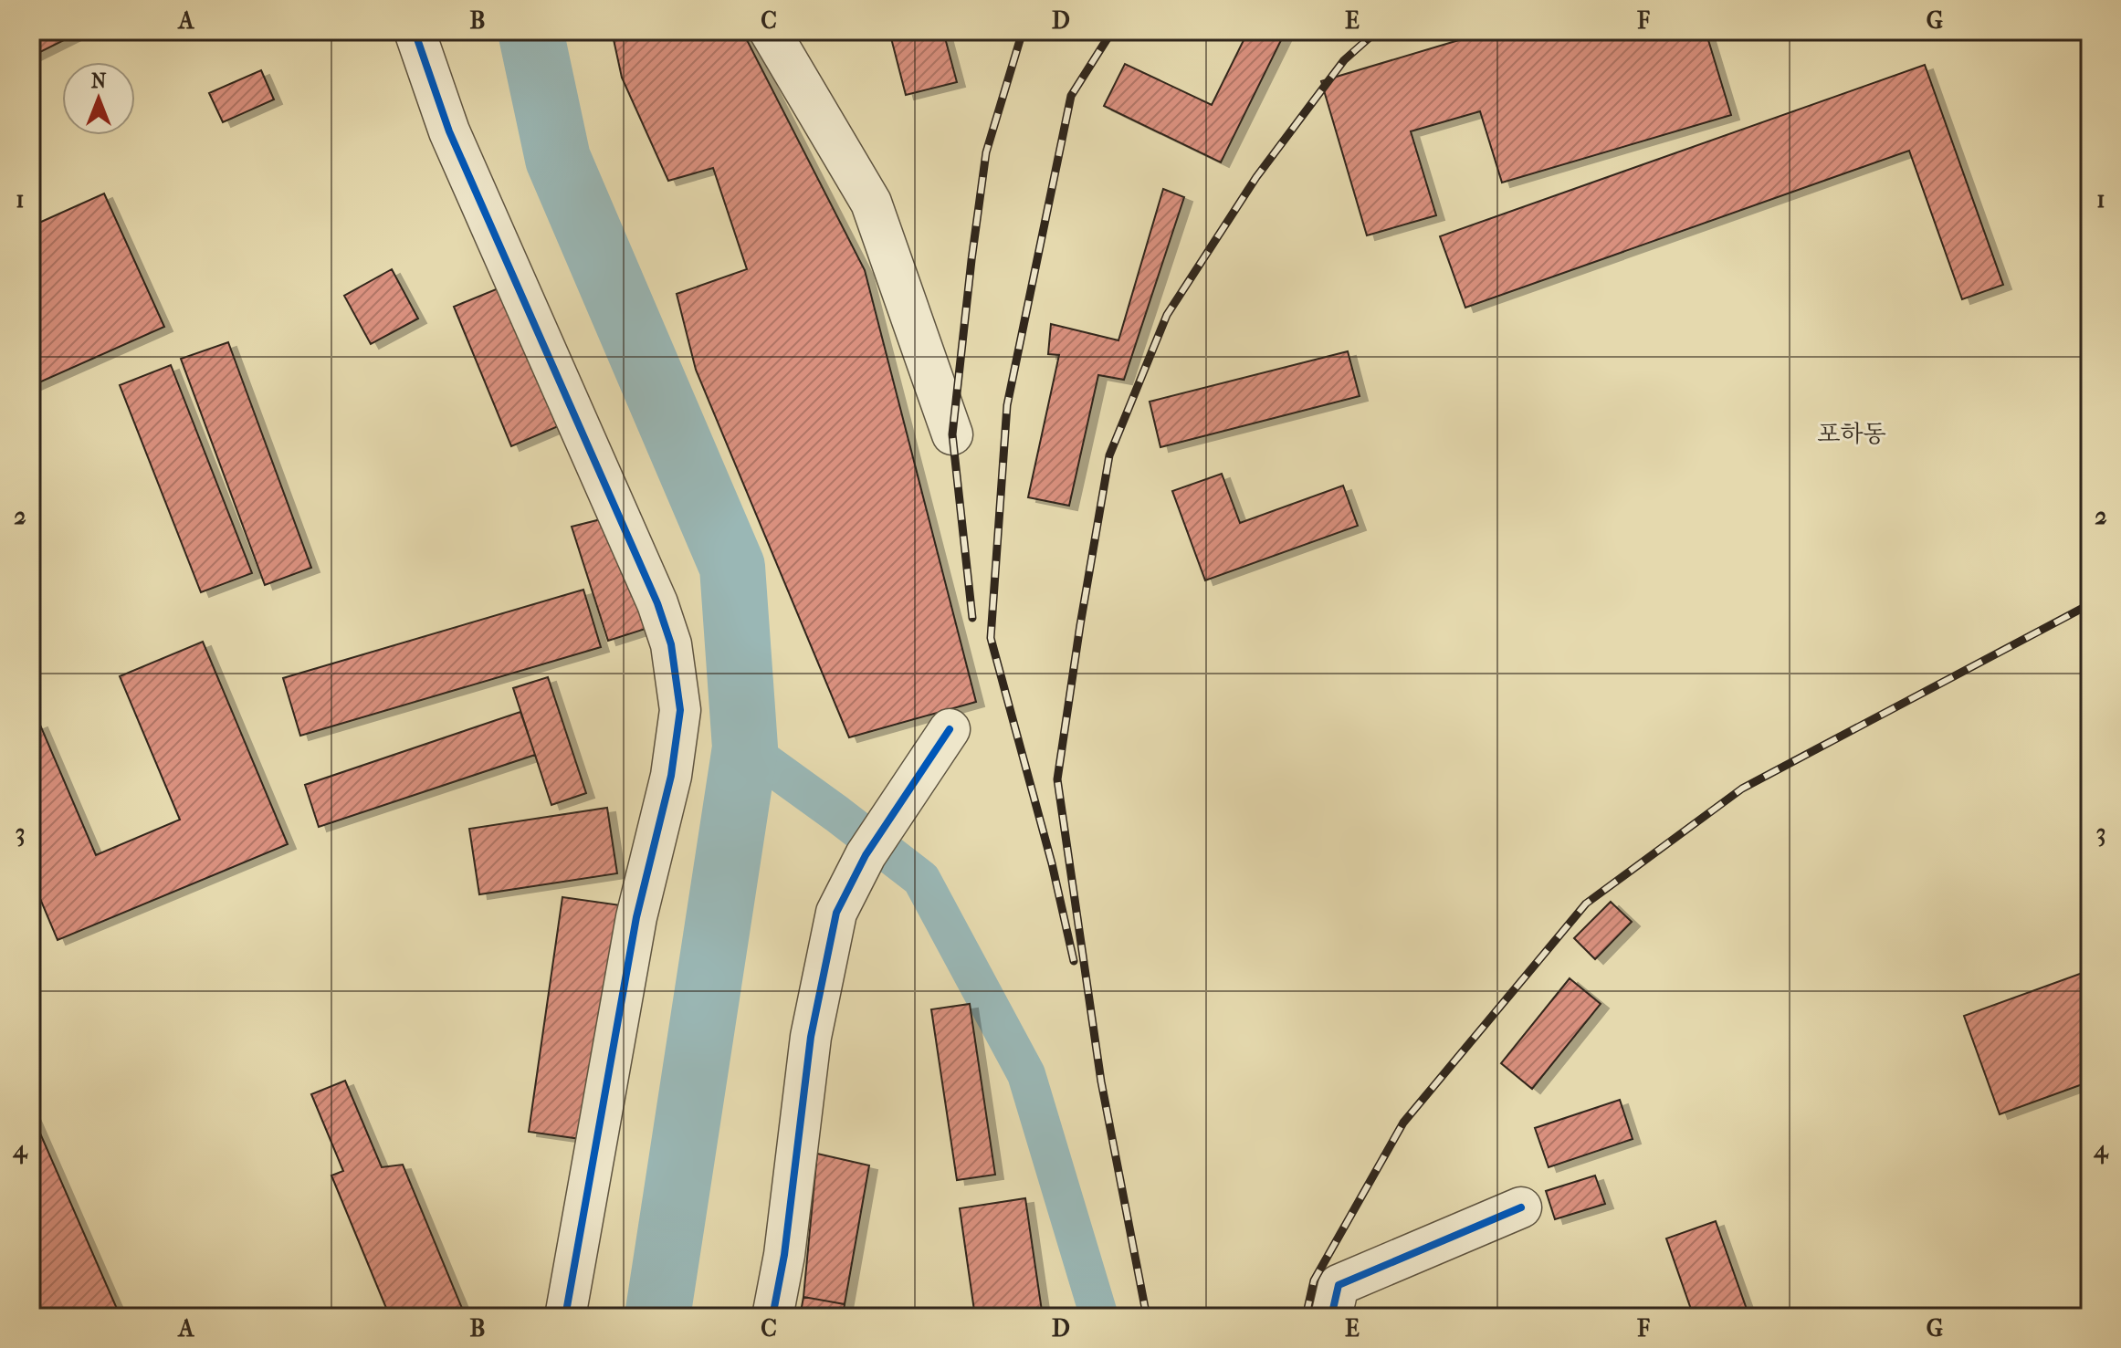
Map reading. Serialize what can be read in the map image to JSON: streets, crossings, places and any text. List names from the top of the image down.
{
  "districts": ["포하동"],
  "north": "top",
  "grid": {
    "columns": [
      "A",
      "B",
      "C",
      "D",
      "E",
      "F",
      "G"
    ],
    "rows": [
      "1",
      "2",
      "3",
      "4"
    ]
  }
}
